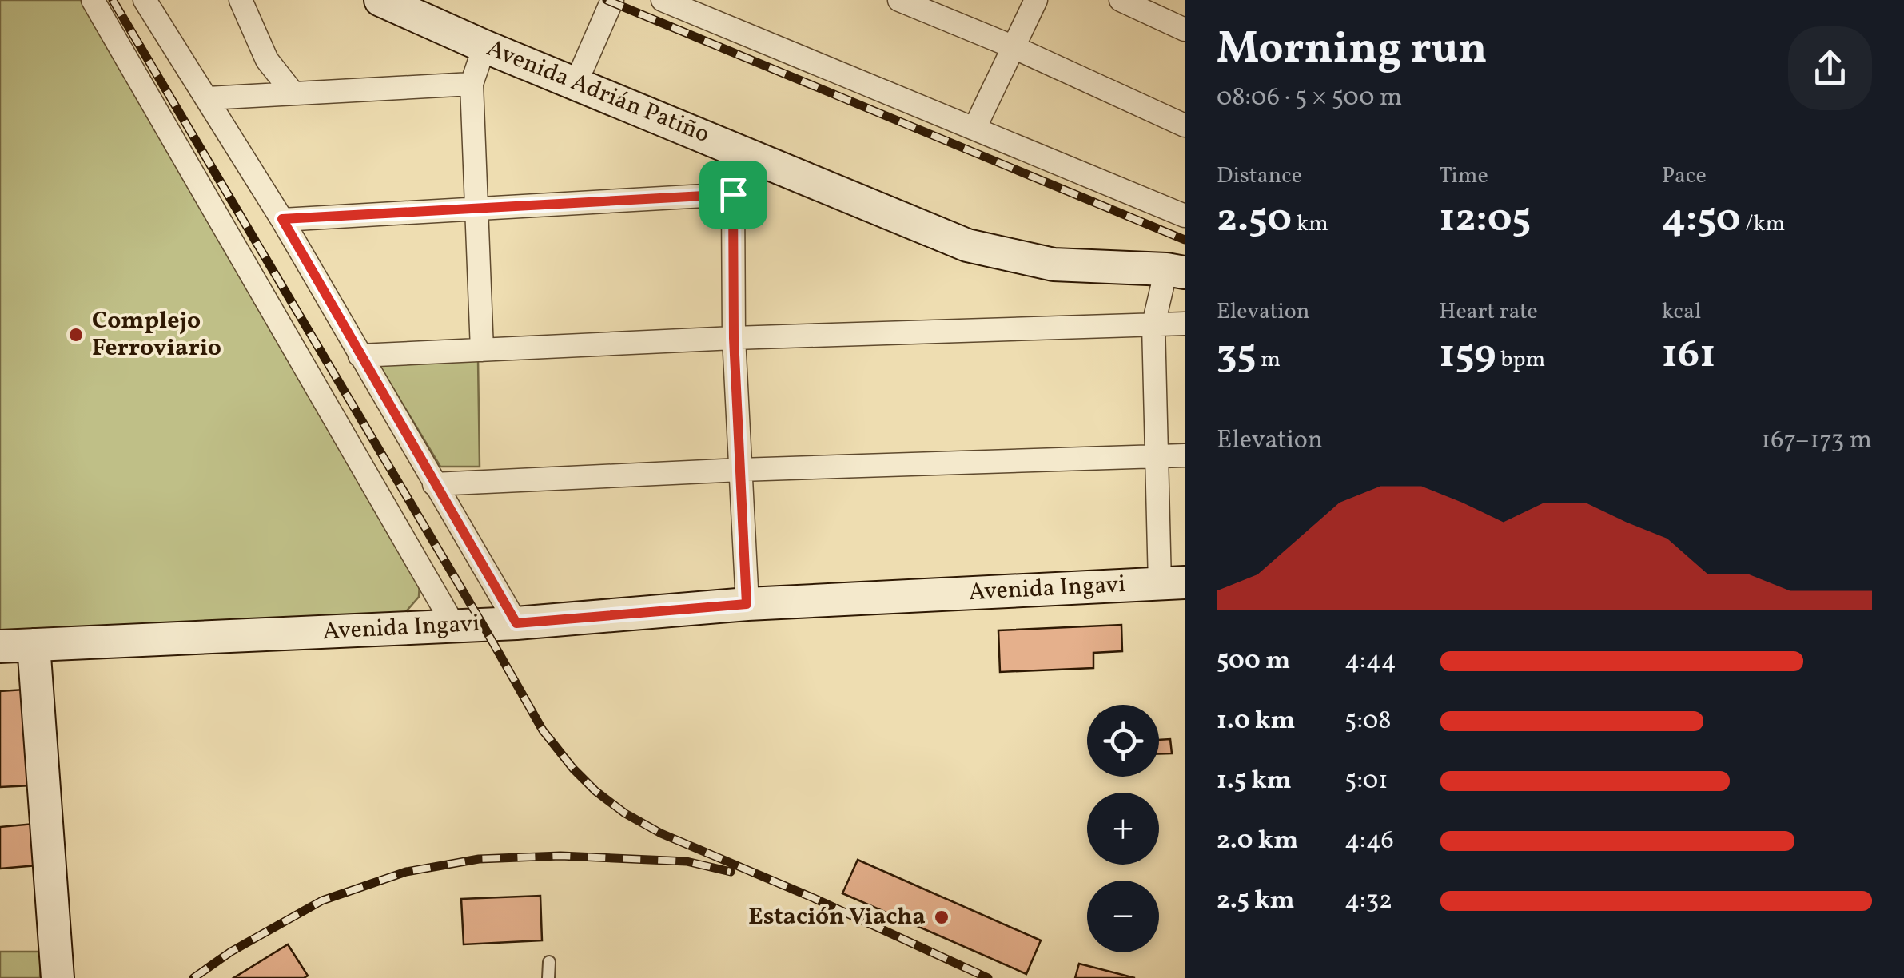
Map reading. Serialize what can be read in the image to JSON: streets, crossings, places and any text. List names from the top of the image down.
{
  "streets": {
    "street": ["Avenida Adrián Patiño", "Avenida Ingavi"]
  },
  "places": ["Complejo Ferroviario", "Estación Viacha"],
  "page": {
    "heading": ["Morning run", "08:06 · 5 × 500 m"],
    "stats": [
      ["Distance", "2.50 km"],
      ["Time", "12:05"],
      ["Pace", "4:50 /km"],
      ["Elevation", "35 m"],
      ["Heart rate", "159 bpm"],
      ["kcal", "161"]
    ],
    "chart": ["Elevation", "167–173 m"],
    "list": [
      {
        "name": "500 m",
        "note": "4:44"
      },
      {
        "name": "1.0 km",
        "note": "5:08"
      },
      {
        "name": "1.5 km",
        "note": "5:01"
      },
      {
        "name": "2.0 km",
        "note": "4:46"
      },
      {
        "name": "2.5 km",
        "note": "4:32"
      }
    ],
    "map_buttons": ["+", "−"]
  }
}
